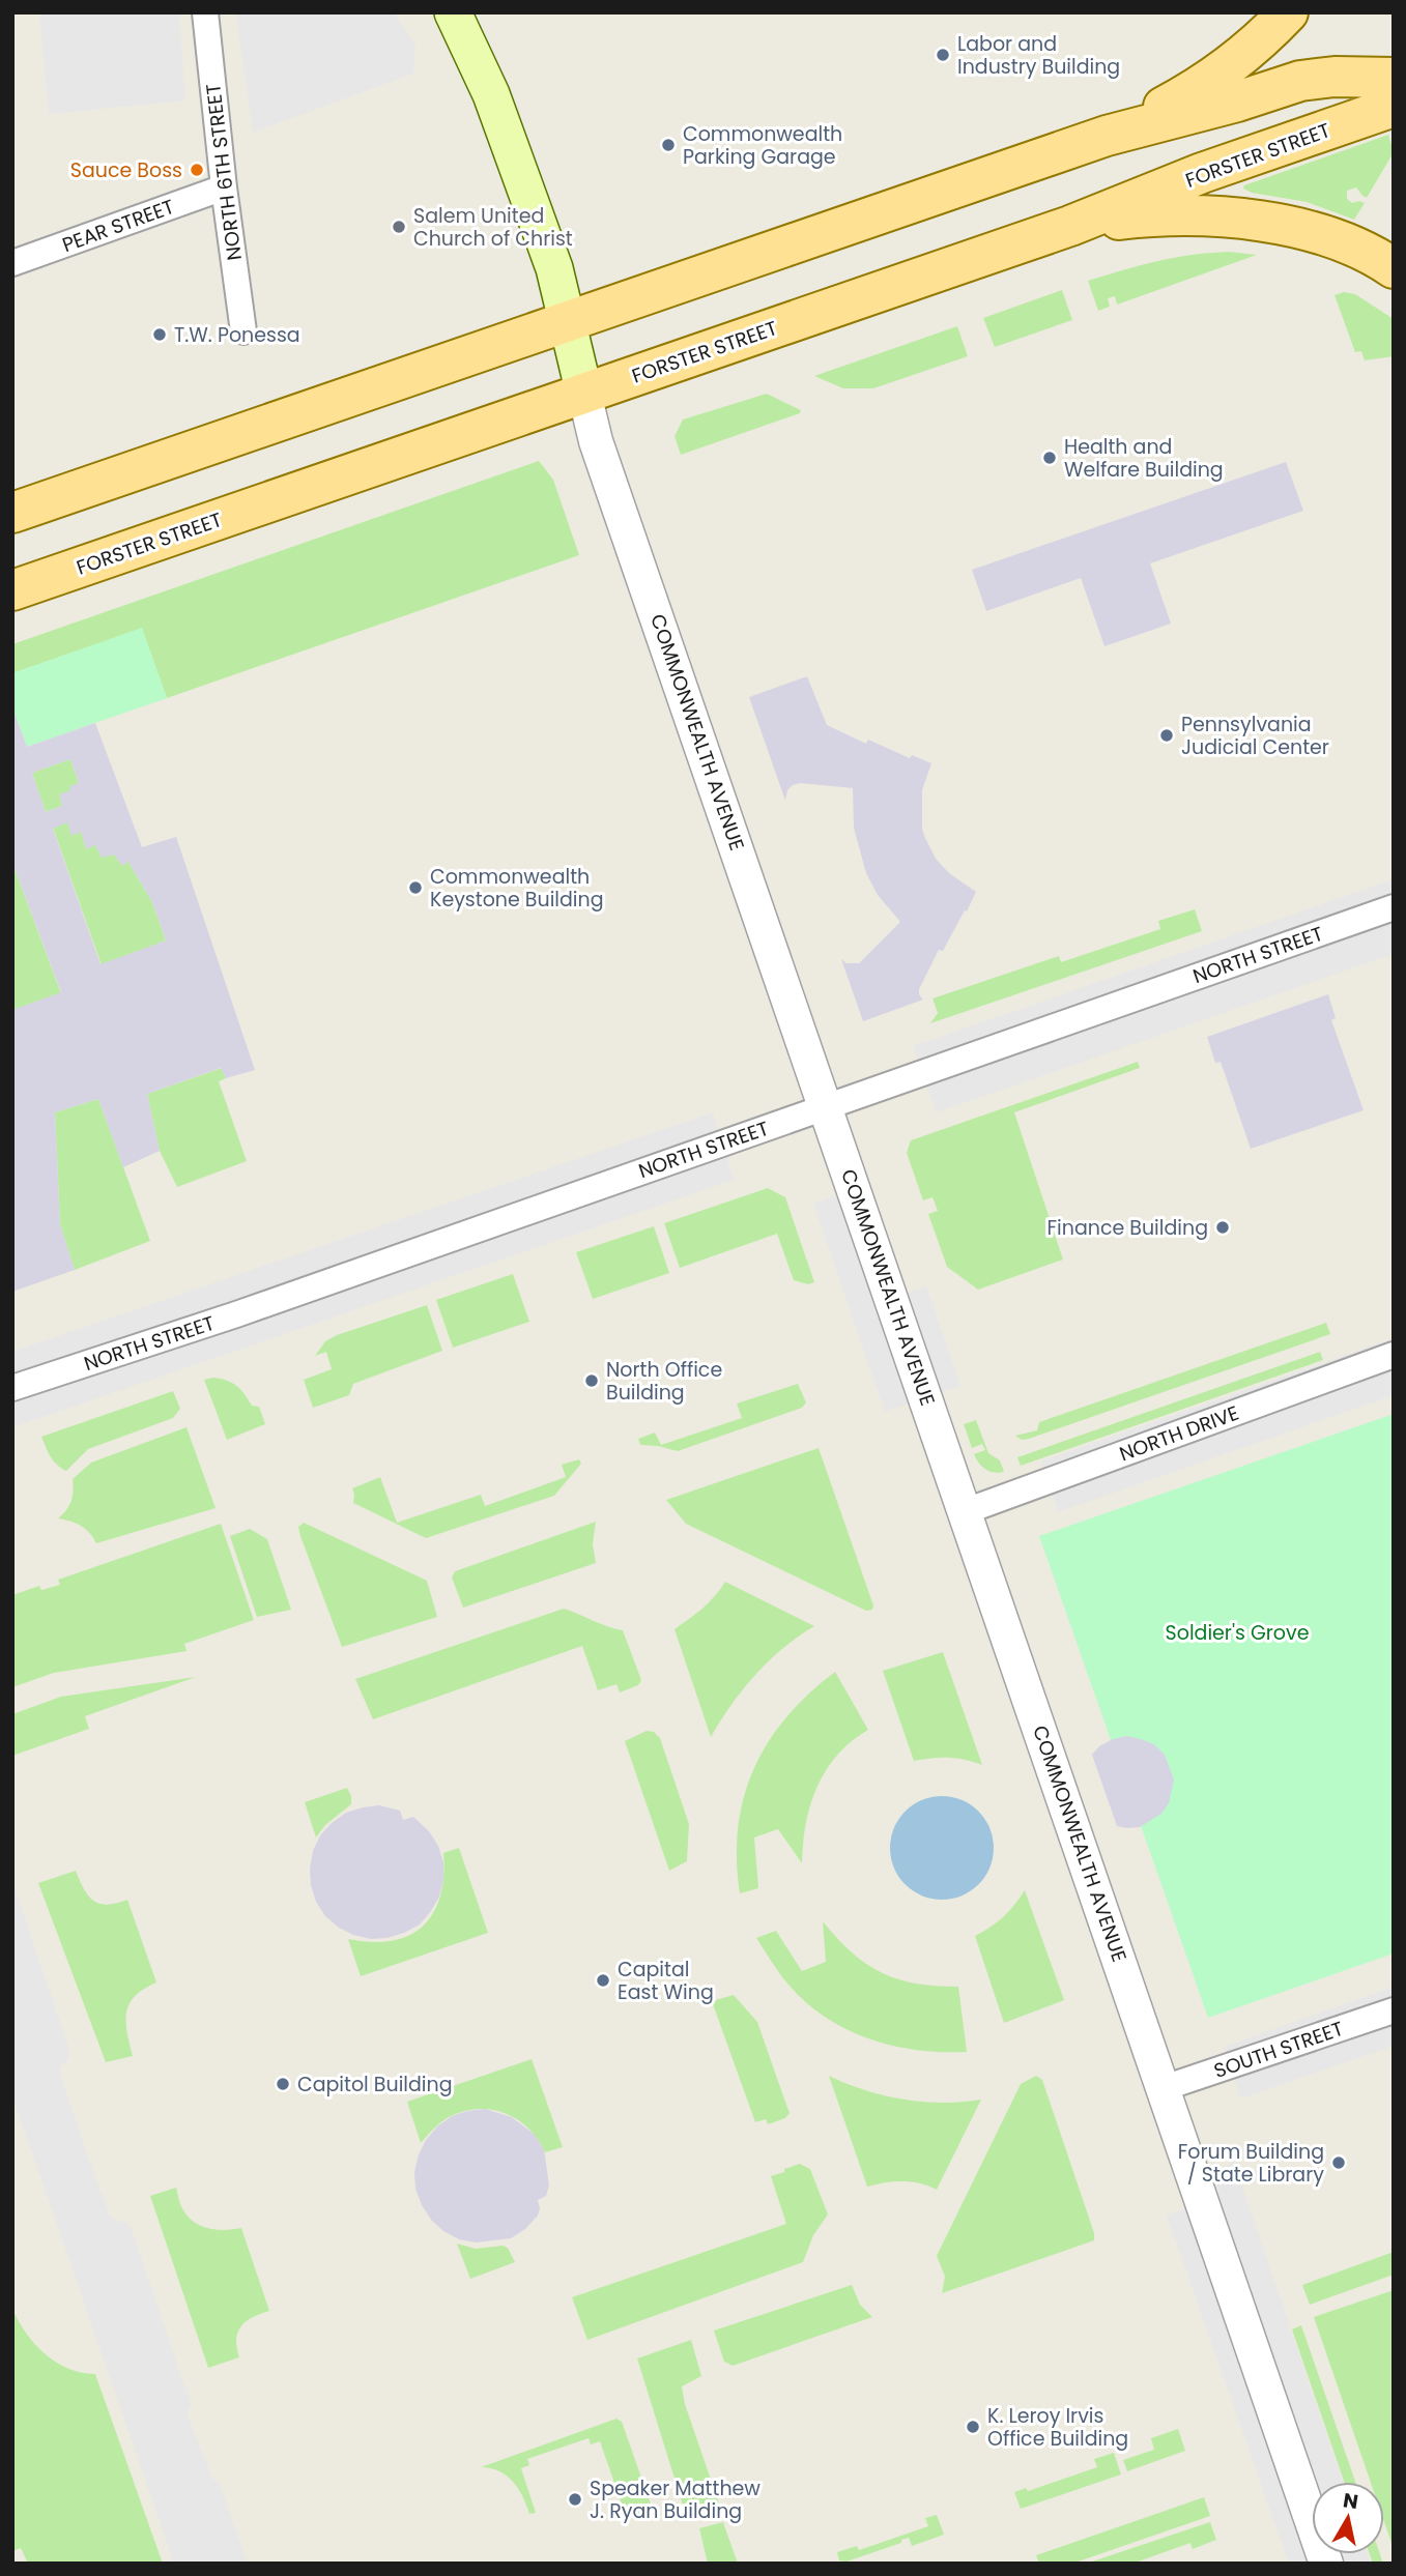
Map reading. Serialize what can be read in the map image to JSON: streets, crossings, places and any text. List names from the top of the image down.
{
  "streets": {
    "main road": ["FORSTER STREET", "COMMONWEALTH AVENUE"],
    "street": [
      "NORTH 6TH STREET",
      "PEAR STREET",
      "NORTH STREET",
      "NORTH DRIVE",
      "SOUTH STREET"
    ]
  },
  "crossings": [
    ["FORSTER STREET", "COMMONWEALTH AVENUE"],
    ["NORTH 6TH STREET", "PEAR STREET"],
    ["COMMONWEALTH AVENUE", "NORTH STREET"],
    ["COMMONWEALTH AVENUE", "NORTH DRIVE"],
    ["COMMONWEALTH AVENUE", "SOUTH STREET"]
  ],
  "parks": ["Soldier's Grove"],
  "places": [
    "Labor and Industry Building",
    "Commonwealth Parking Garage",
    "Sauce Boss",
    "Salem United Church of Christ",
    "T.W. Ponessa",
    "Health and Welfare Building",
    "Pennsylvania Judicial Center",
    "Commonwealth Keystone Building",
    "Finance Building",
    "North Office Building",
    "Capital East Wing",
    "Capitol Building",
    "Forum Building / State Library",
    "K. Leroy Irvis Office Building",
    "Speaker Matthew J. Ryan Building"
  ],
  "north": "top"
}
